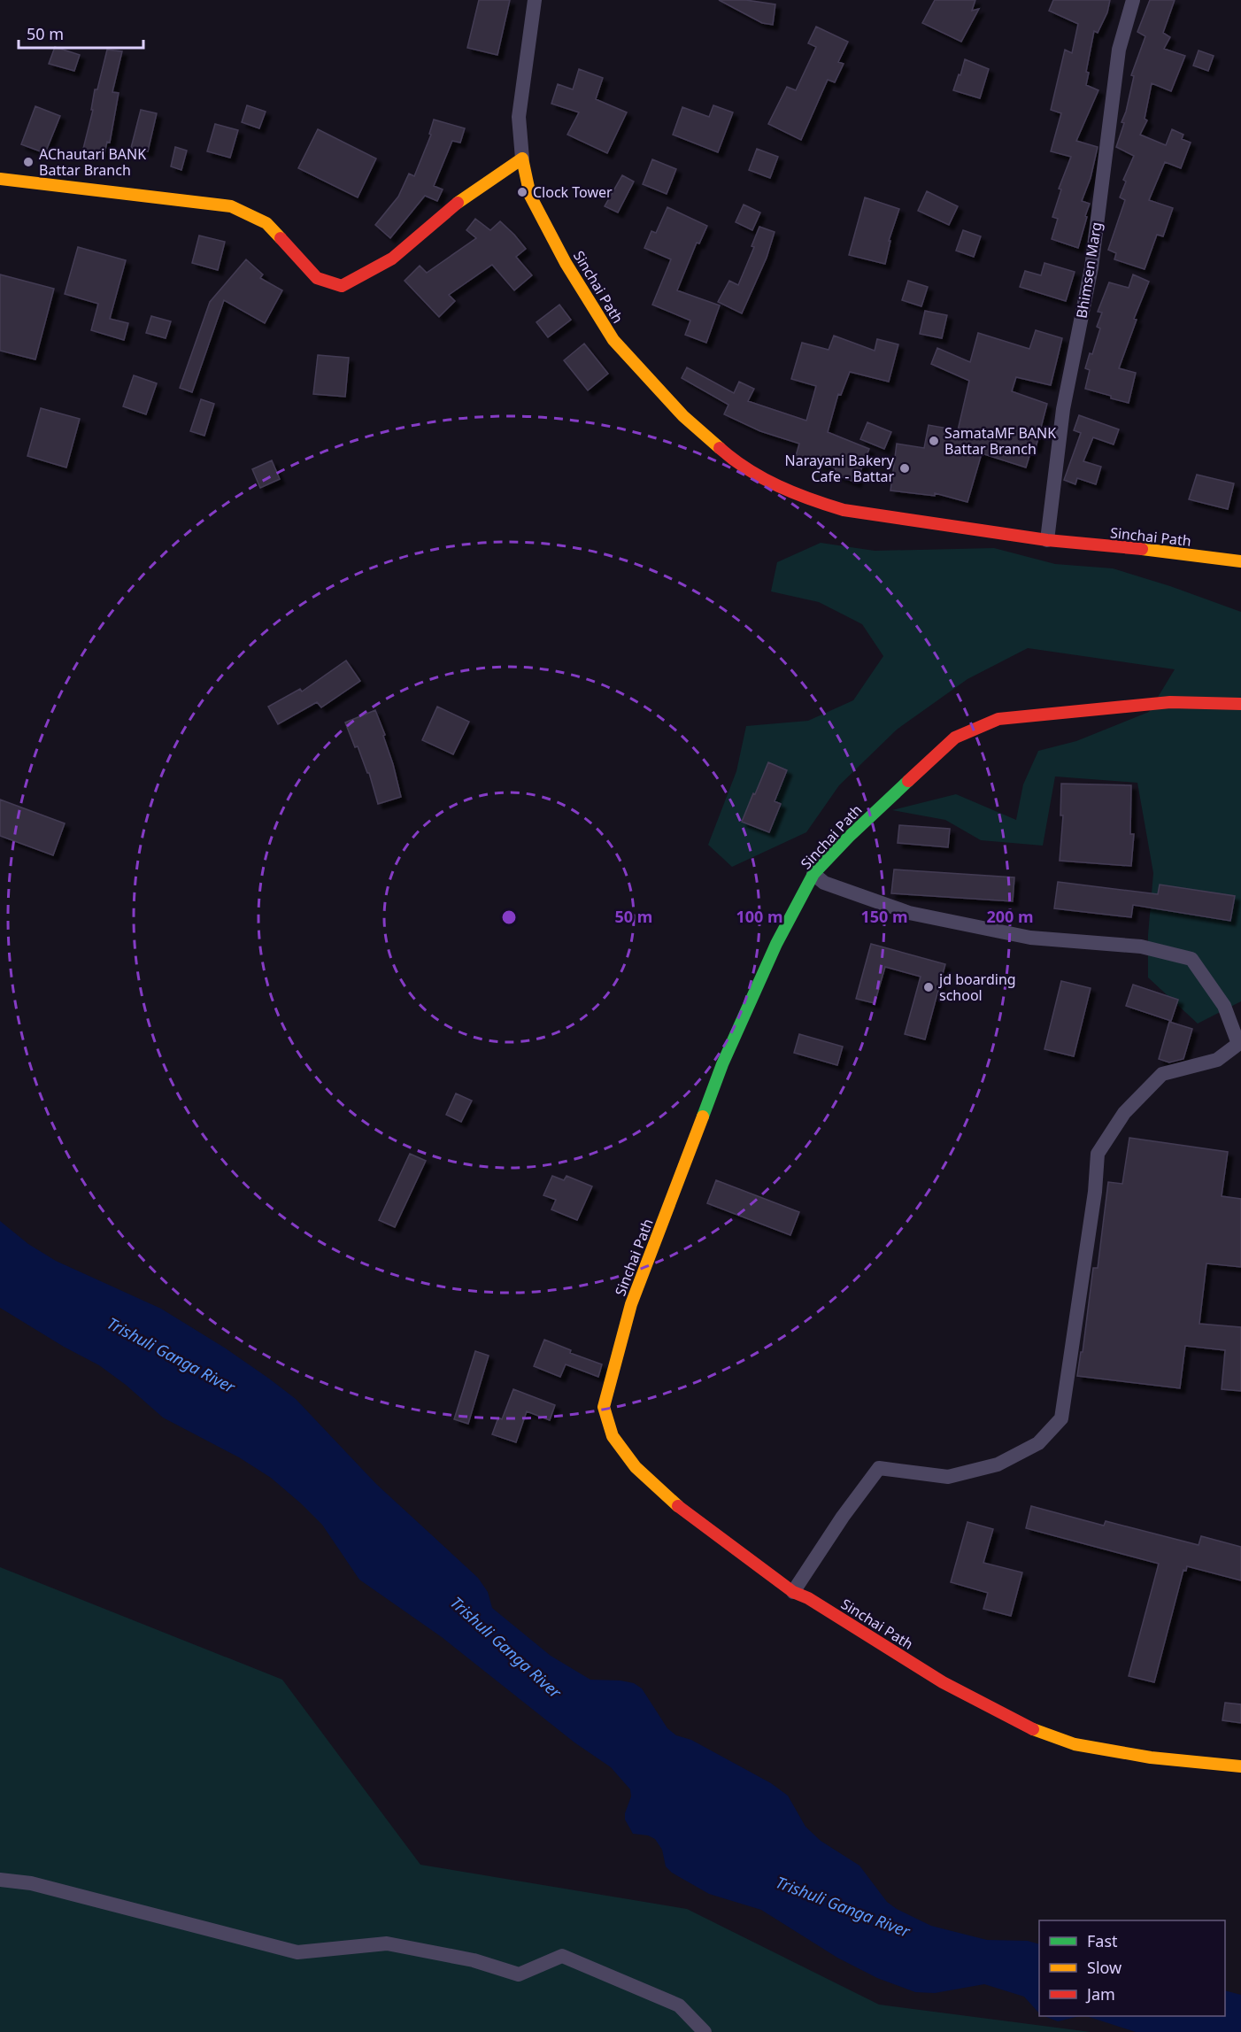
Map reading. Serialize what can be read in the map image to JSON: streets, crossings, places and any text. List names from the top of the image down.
{
  "streets": {
    "street": ["Bhimsen Marg", "Sinchai Path"]
  },
  "crossings": [
    ["Bhimsen Marg", "Sinchai Path"]
  ],
  "water": ["Trishuli Ganga River"],
  "places": [
    "AChautari BANK Battar Branch",
    "Clock Tower",
    "SamataMF BANK Battar Branch",
    "Narayani Bakery Cafe - Battar",
    "jd boarding school"
  ],
  "legend": ["Fast", "Slow", "Jam"],
  "scale_bar": "50 m",
  "rings": [
    "50 m",
    "100 m",
    "150 m",
    "200 m"
  ]
}
